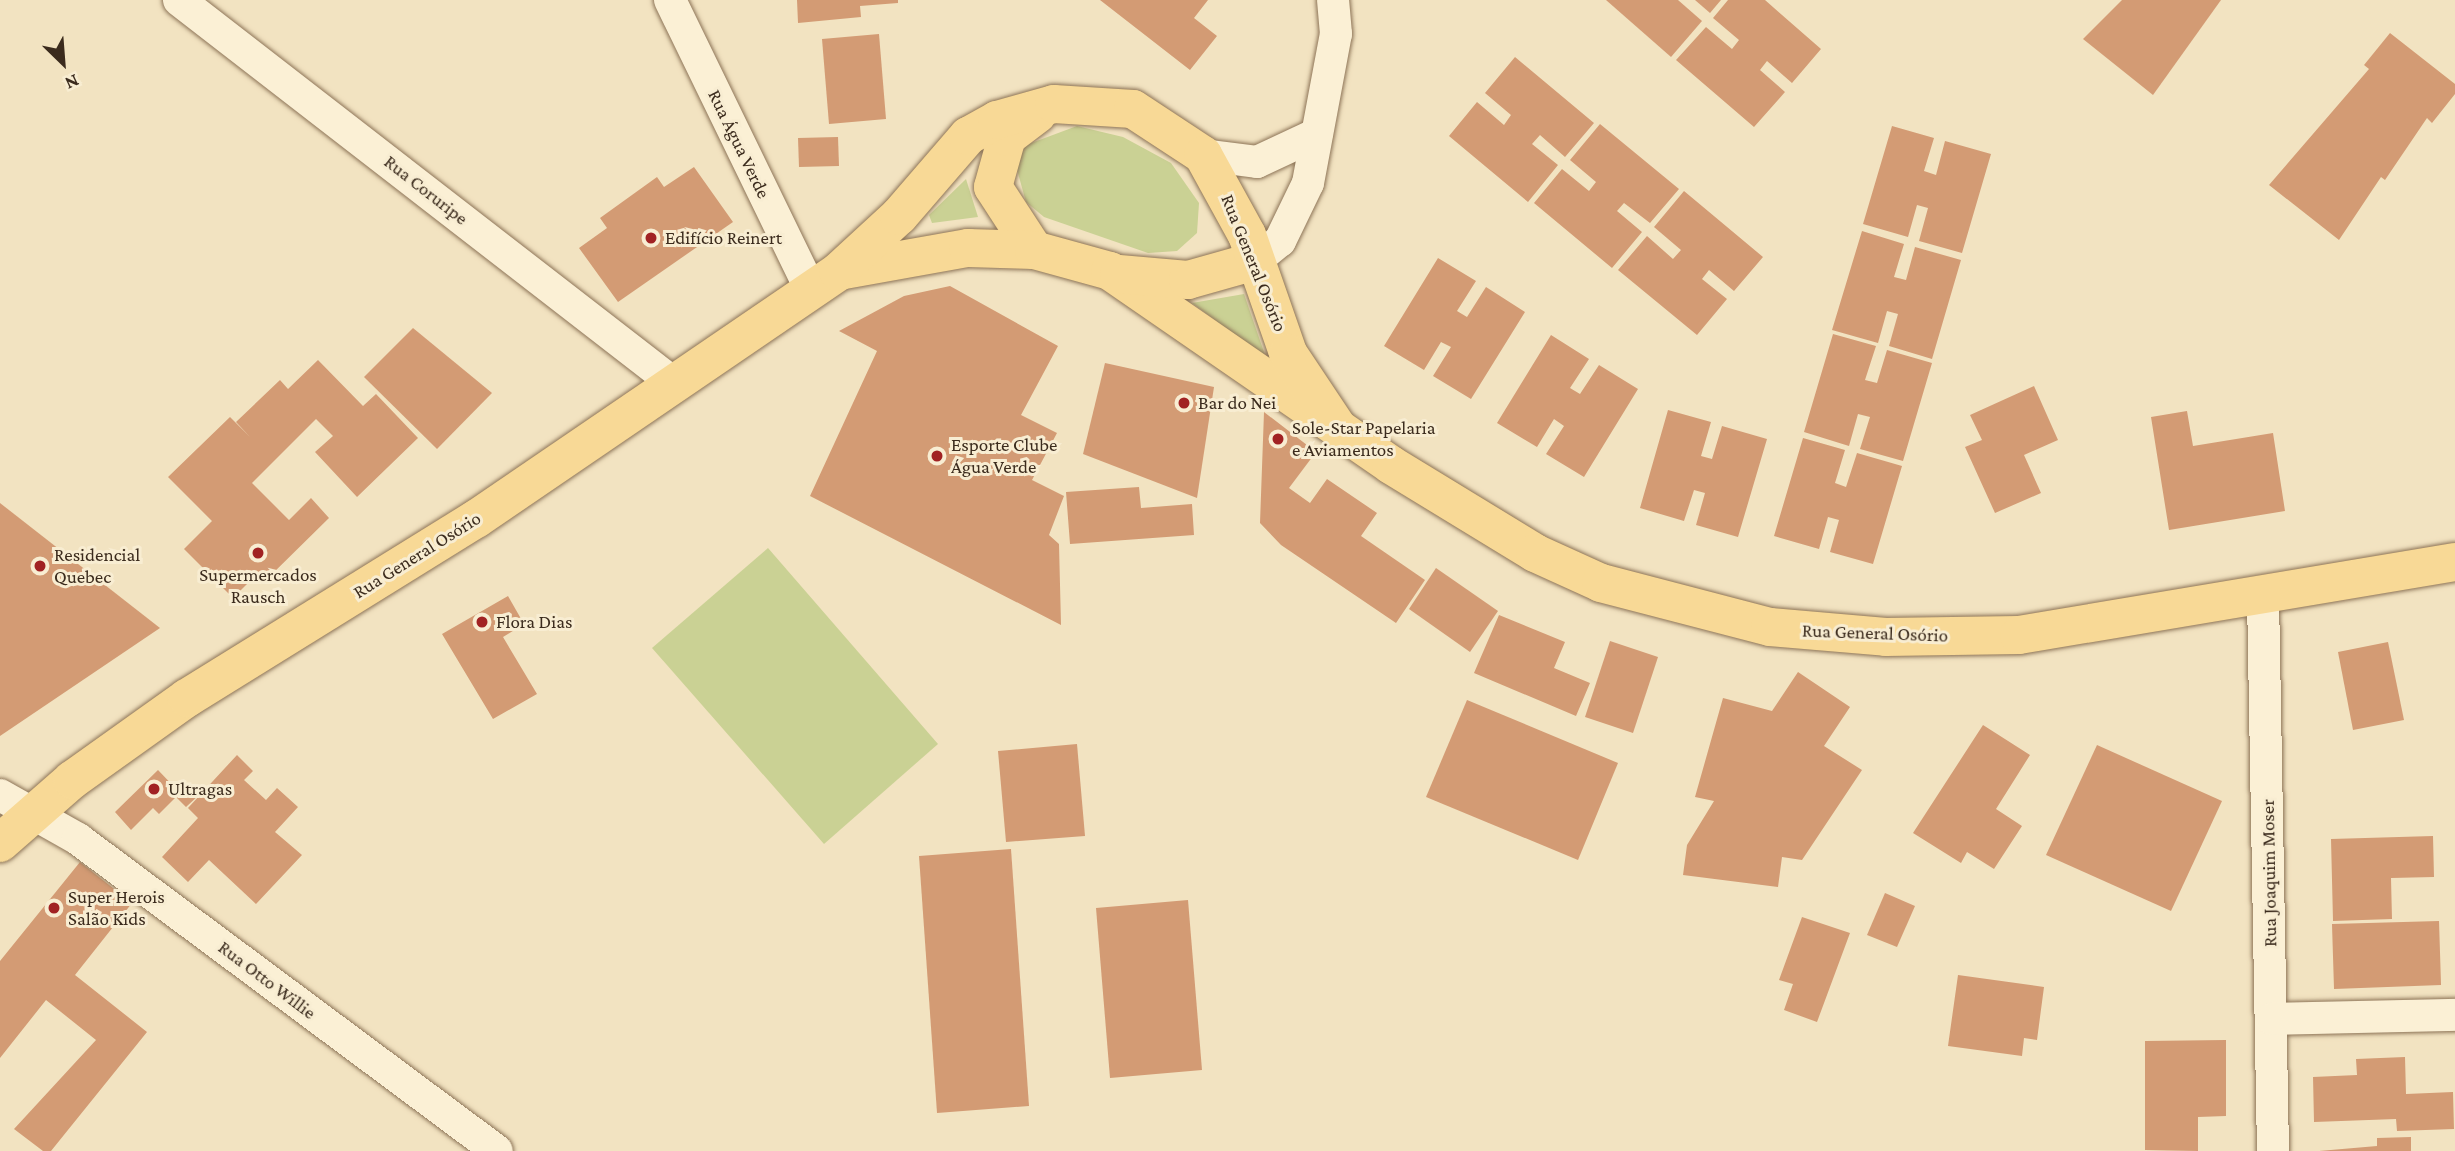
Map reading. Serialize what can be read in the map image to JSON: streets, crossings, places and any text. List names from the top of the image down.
{
  "streets": {
    "main road": ["Rua General Osório"],
    "street": [
      "Rua Água Verde",
      "Rua Coruripe",
      "Rua Joaquim Moser",
      "Rua Otto Willie"
    ]
  },
  "crossings": [
    ["Rua Água Verde", "Rua General Osório"],
    ["Rua Coruripe", "Rua General Osório"],
    ["Rua General Osório", "Rua Joaquim Moser"],
    ["Rua General Osório", "Rua Otto Willie"]
  ],
  "places": [
    "Edifício Reinert",
    "Bar do Nei",
    "Sole-Star Papelaria e Aviamentos",
    "Esporte Clube Água Verde",
    "Supermercados Rausch",
    "Residencial Quebec",
    "Flora Dias",
    "Ultragas",
    "Super Herois Salão Kids"
  ],
  "north": "bottom right"
}
